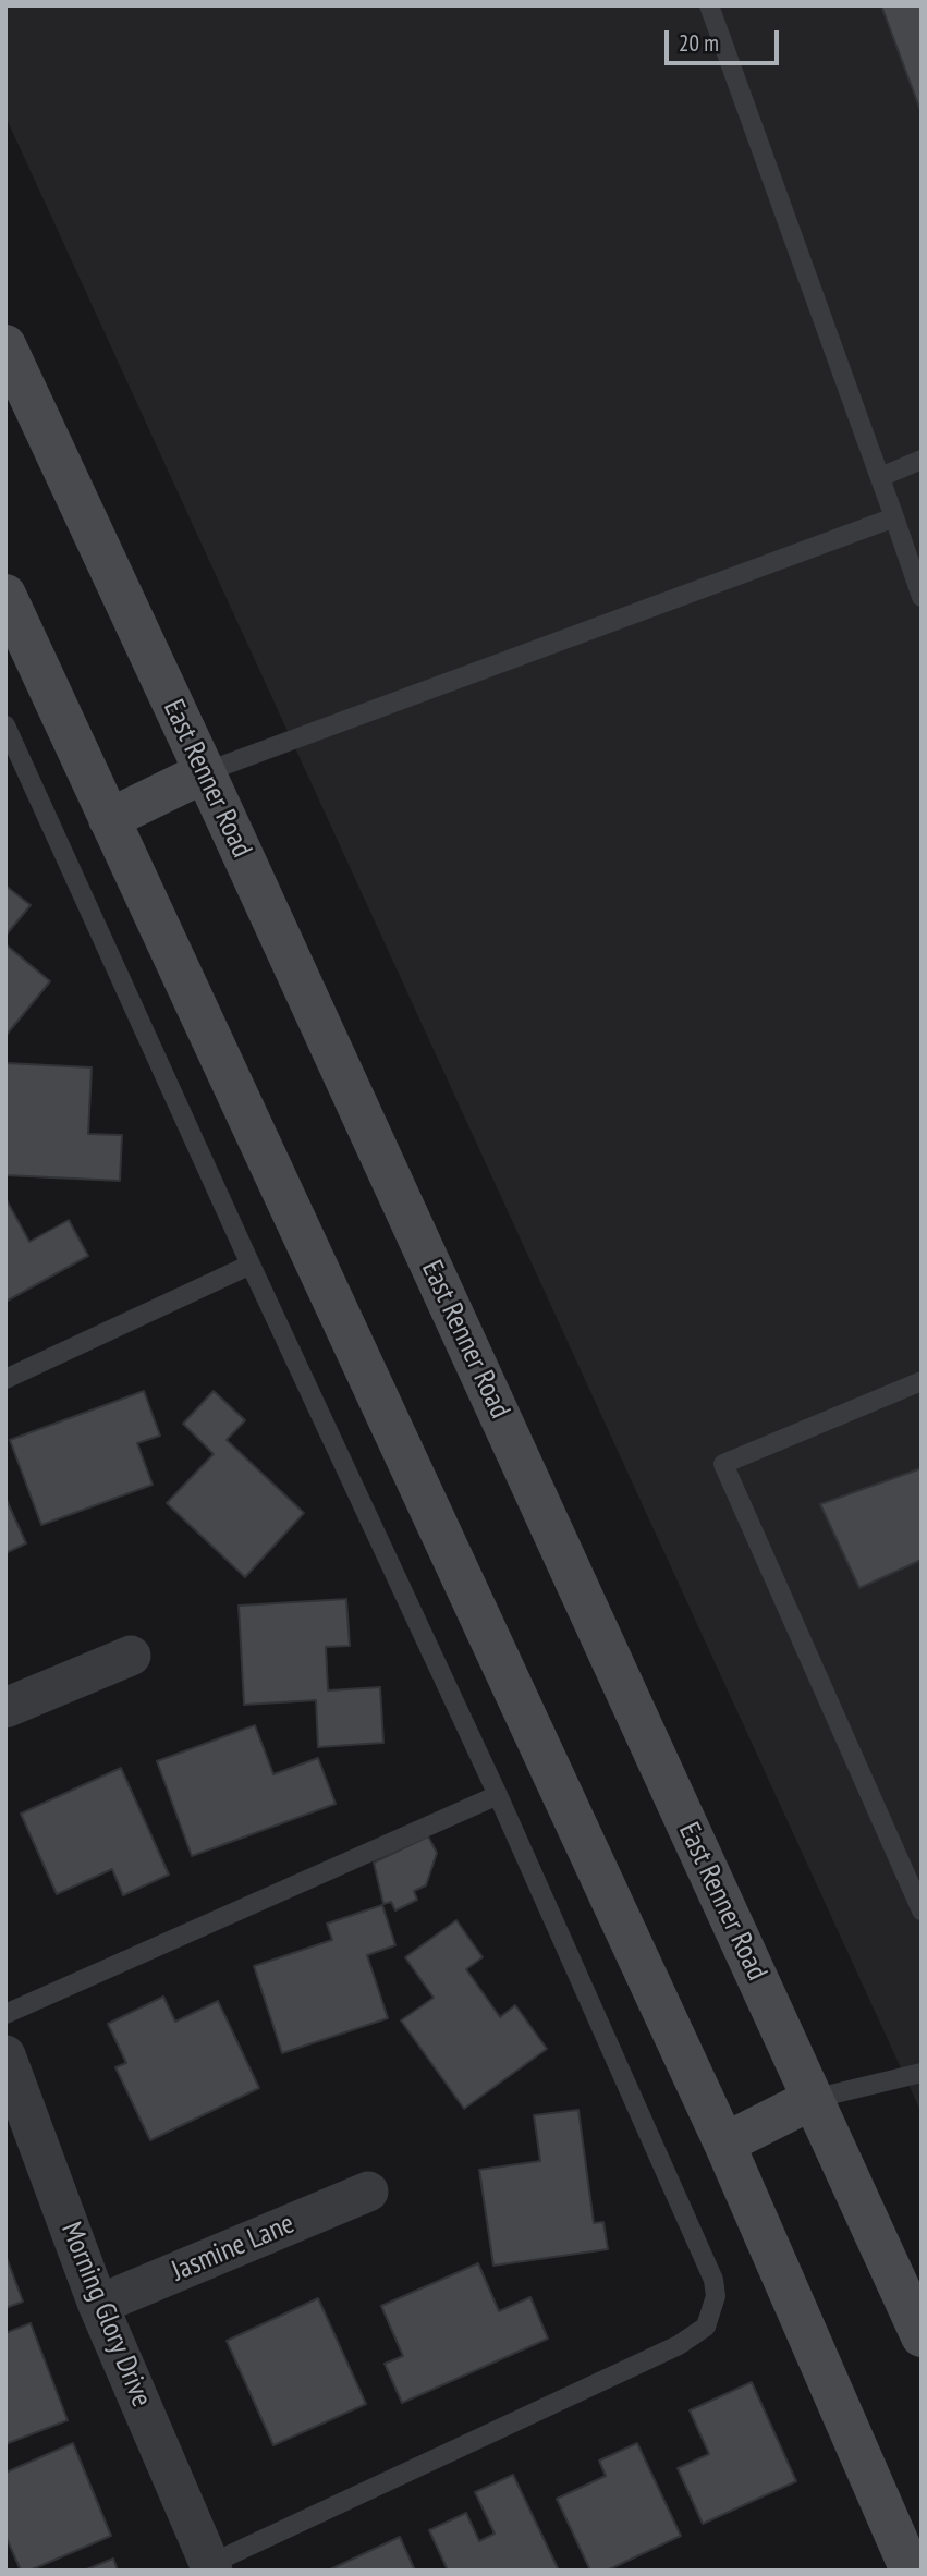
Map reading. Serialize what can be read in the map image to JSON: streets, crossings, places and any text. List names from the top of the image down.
{
  "streets": {
    "main road": ["East Renner Road"],
    "street": ["Jasmine Lane", "Morning Glory Drive"]
  },
  "crossings": [
    ["Jasmine Lane", "Morning Glory Drive"]
  ],
  "scale_bar": "20 m"
}
